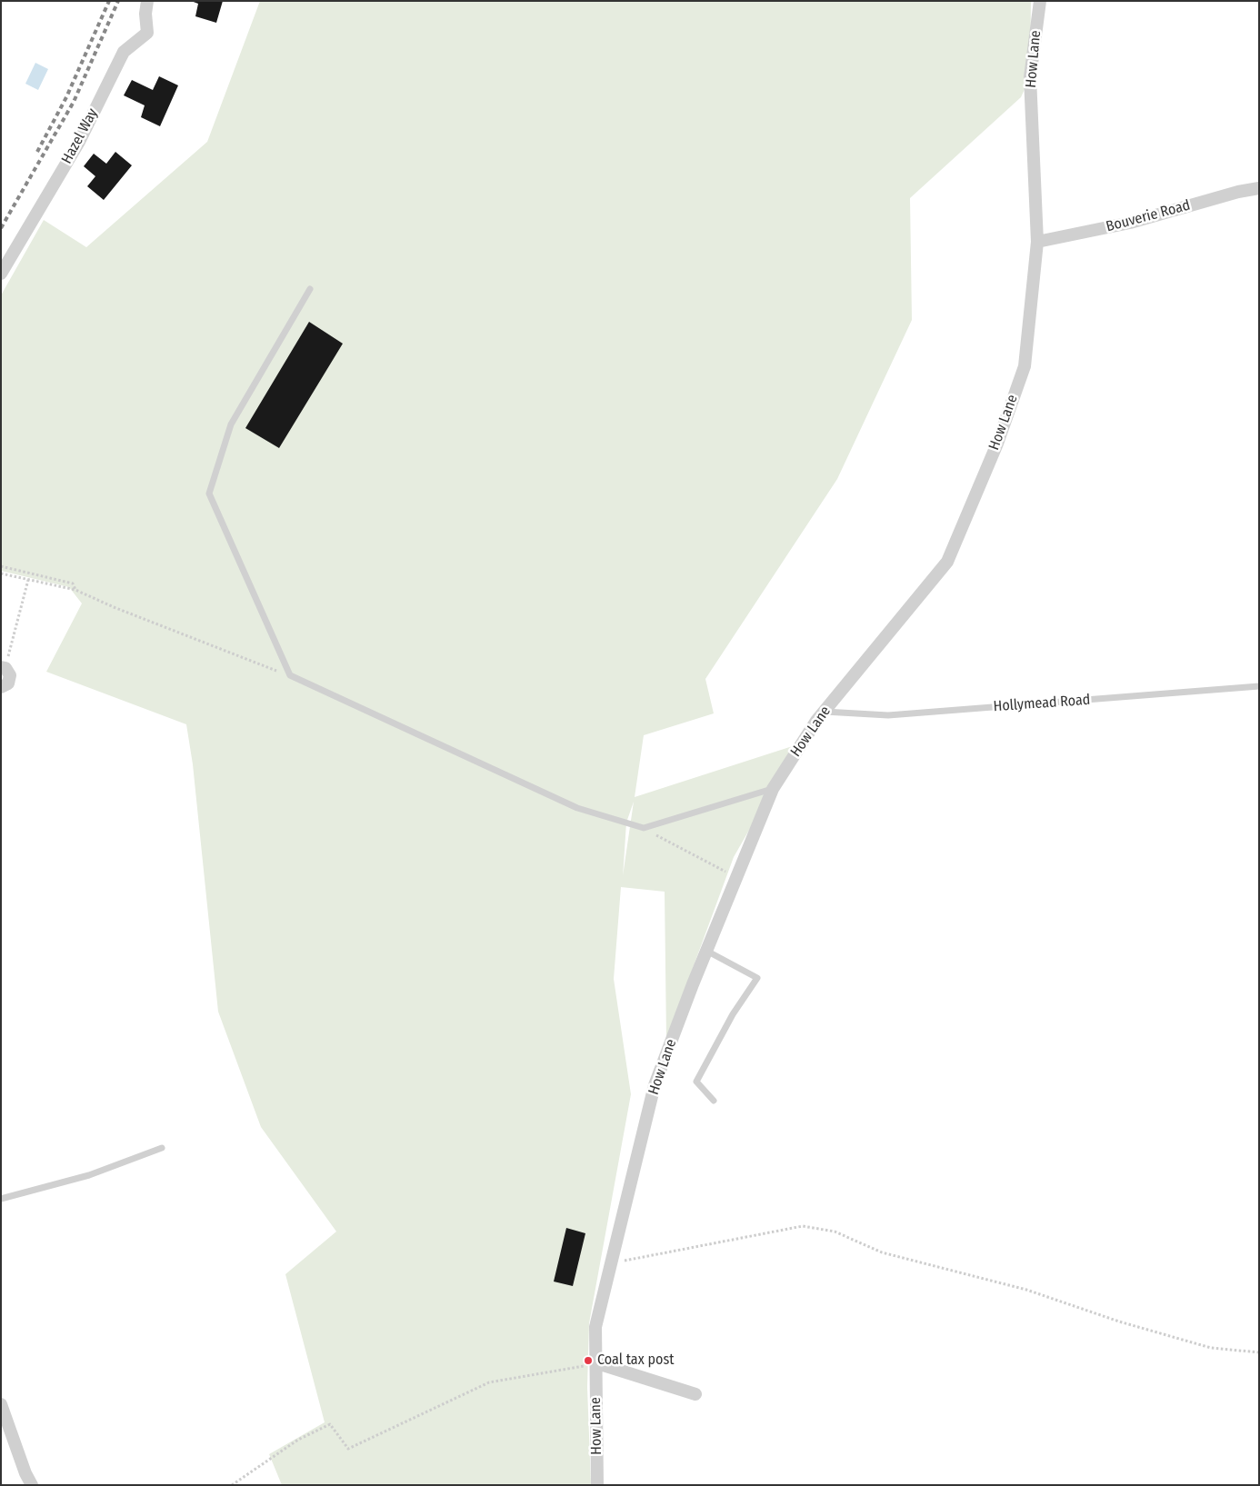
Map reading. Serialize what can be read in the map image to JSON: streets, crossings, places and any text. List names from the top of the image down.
{
  "streets": {
    "street": ["How Lane", "Hazel Way", "Bouverie Road"],
    "lane": ["Hollymead Road"]
  },
  "crossings": [
    ["How Lane", "Bouverie Road"],
    ["How Lane", "Hollymead Road"]
  ],
  "places": ["Coal tax post"]
}
